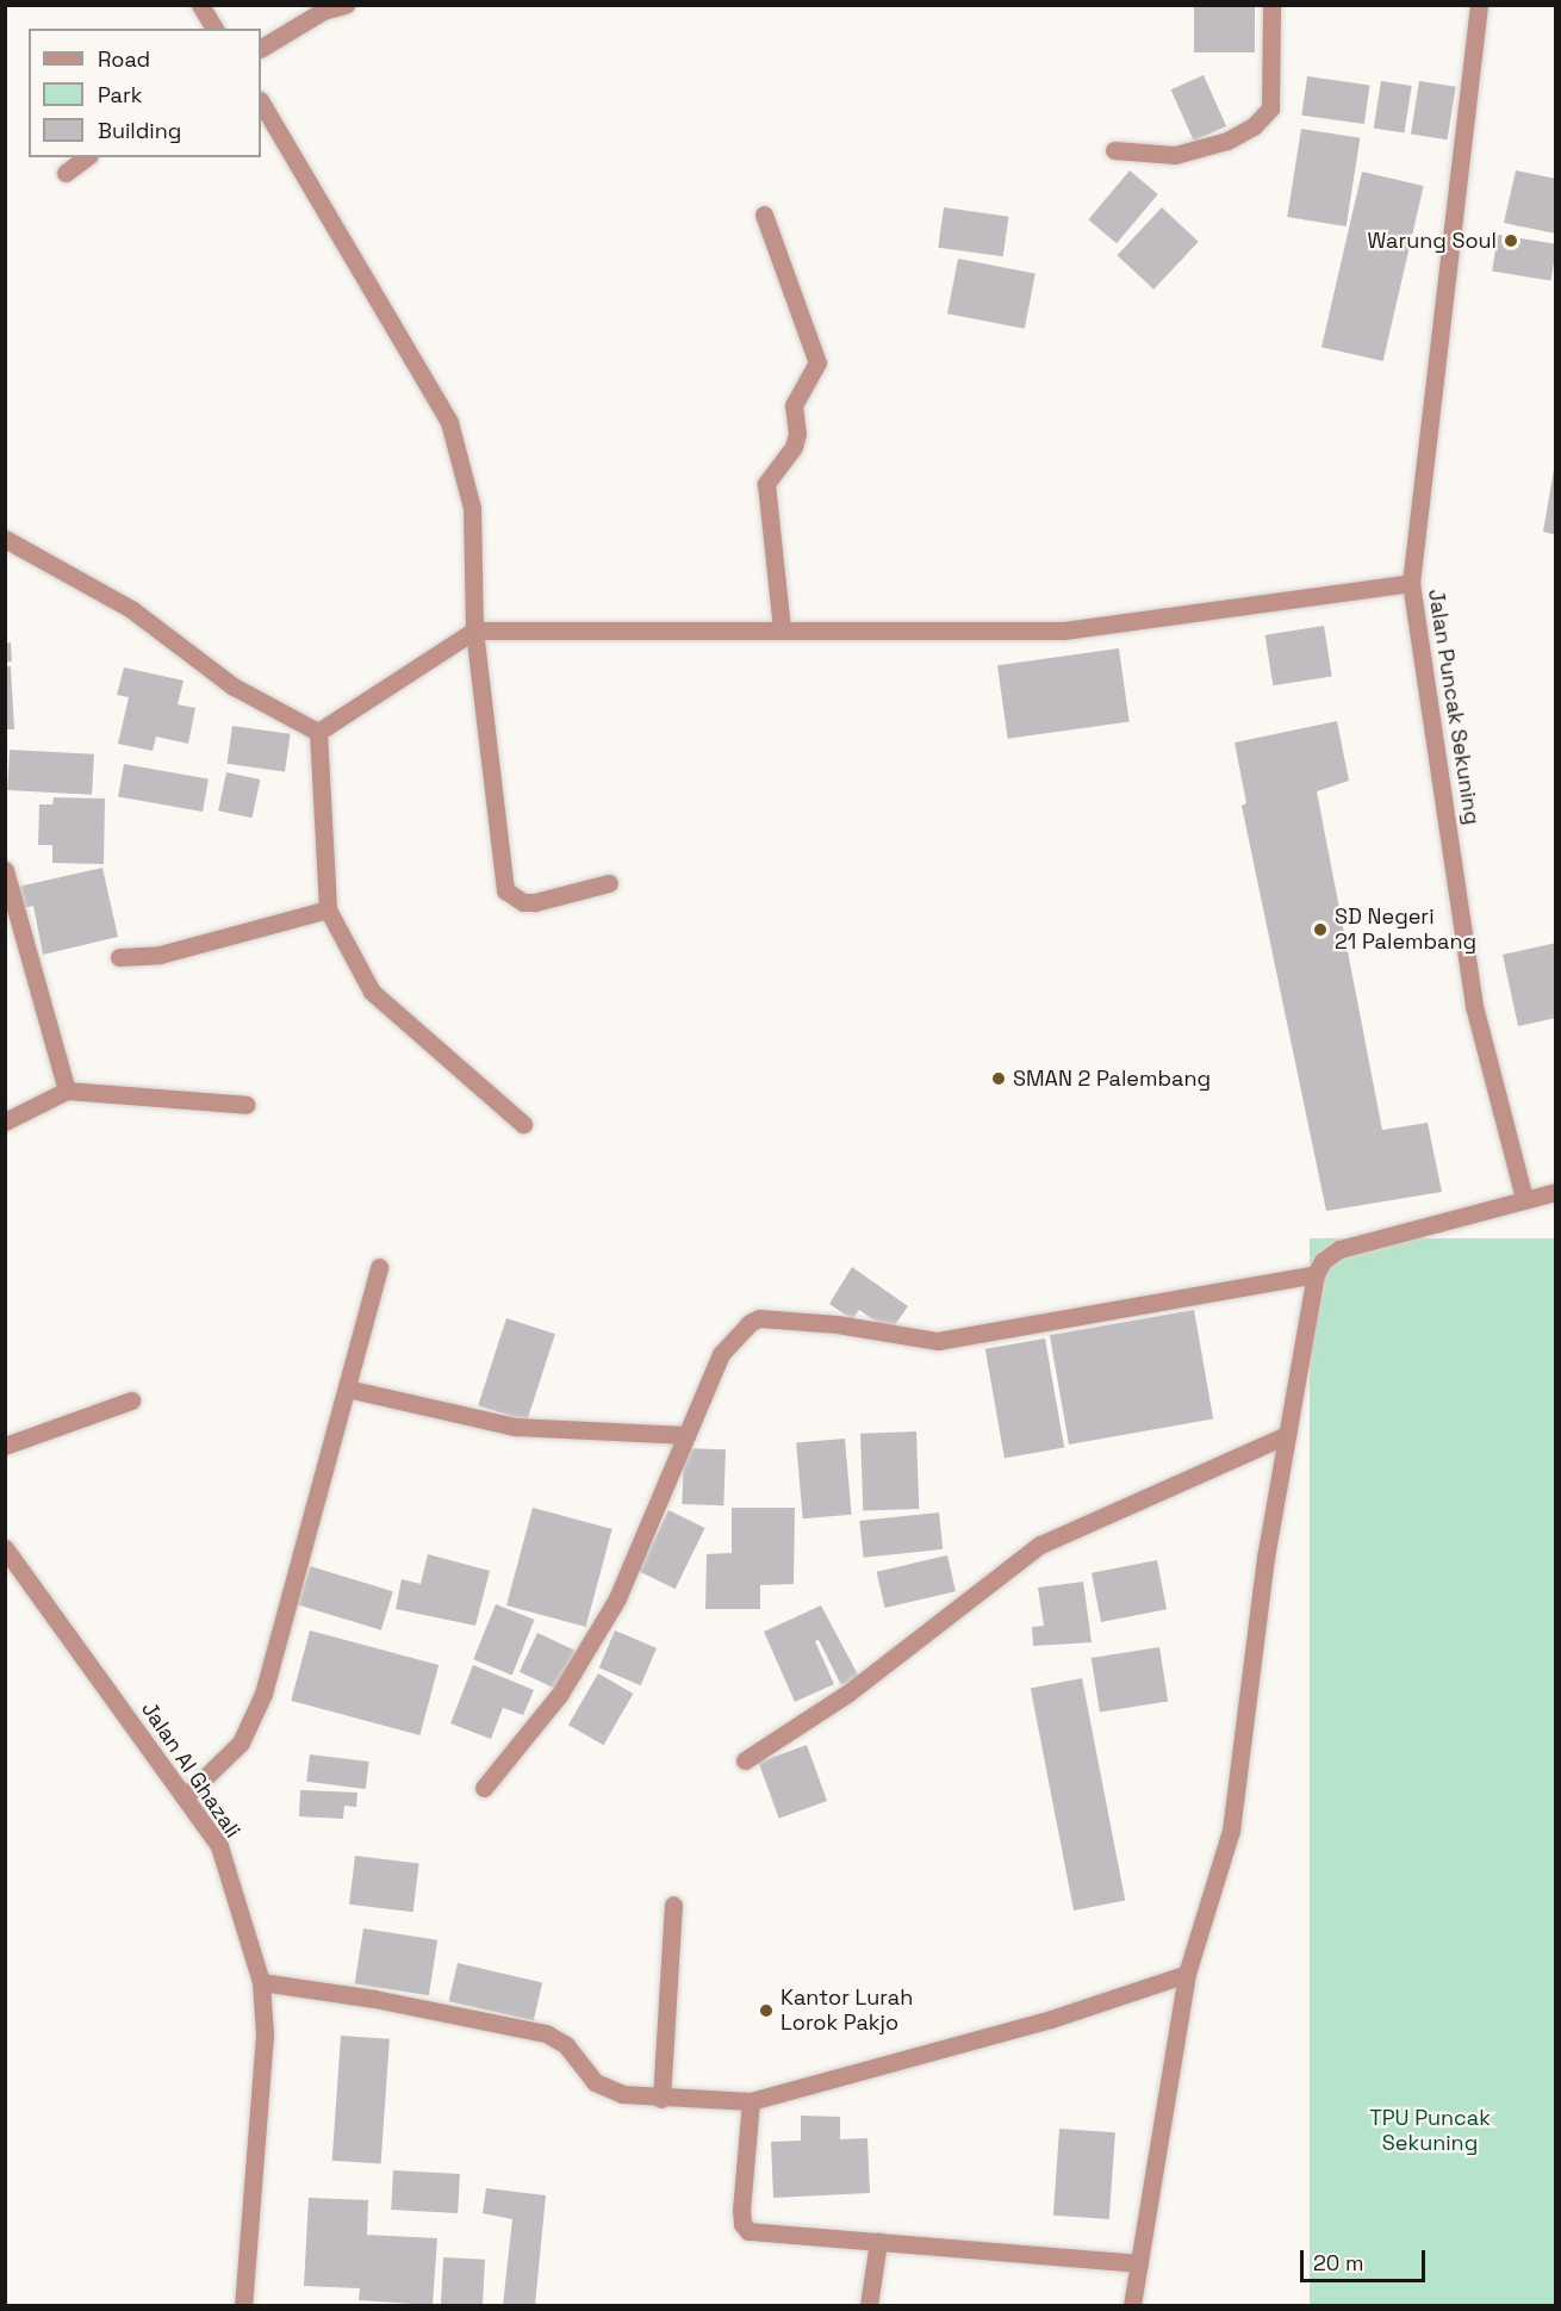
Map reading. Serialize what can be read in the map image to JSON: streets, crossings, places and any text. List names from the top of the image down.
{
  "streets": {
    "street": ["Jalan Puncak Sekuning", "Jalan Al Ghazali"]
  },
  "parks": ["TPU Puncak Sekuning"],
  "places": [
    "Warung Soul",
    "SD Negeri 21 Palembang",
    "SMAN 2 Palembang",
    "Kantor Lurah Lorok Pakjo"
  ],
  "legend": ["Road", "Park", "Building"],
  "scale_bar": "20 m"
}
